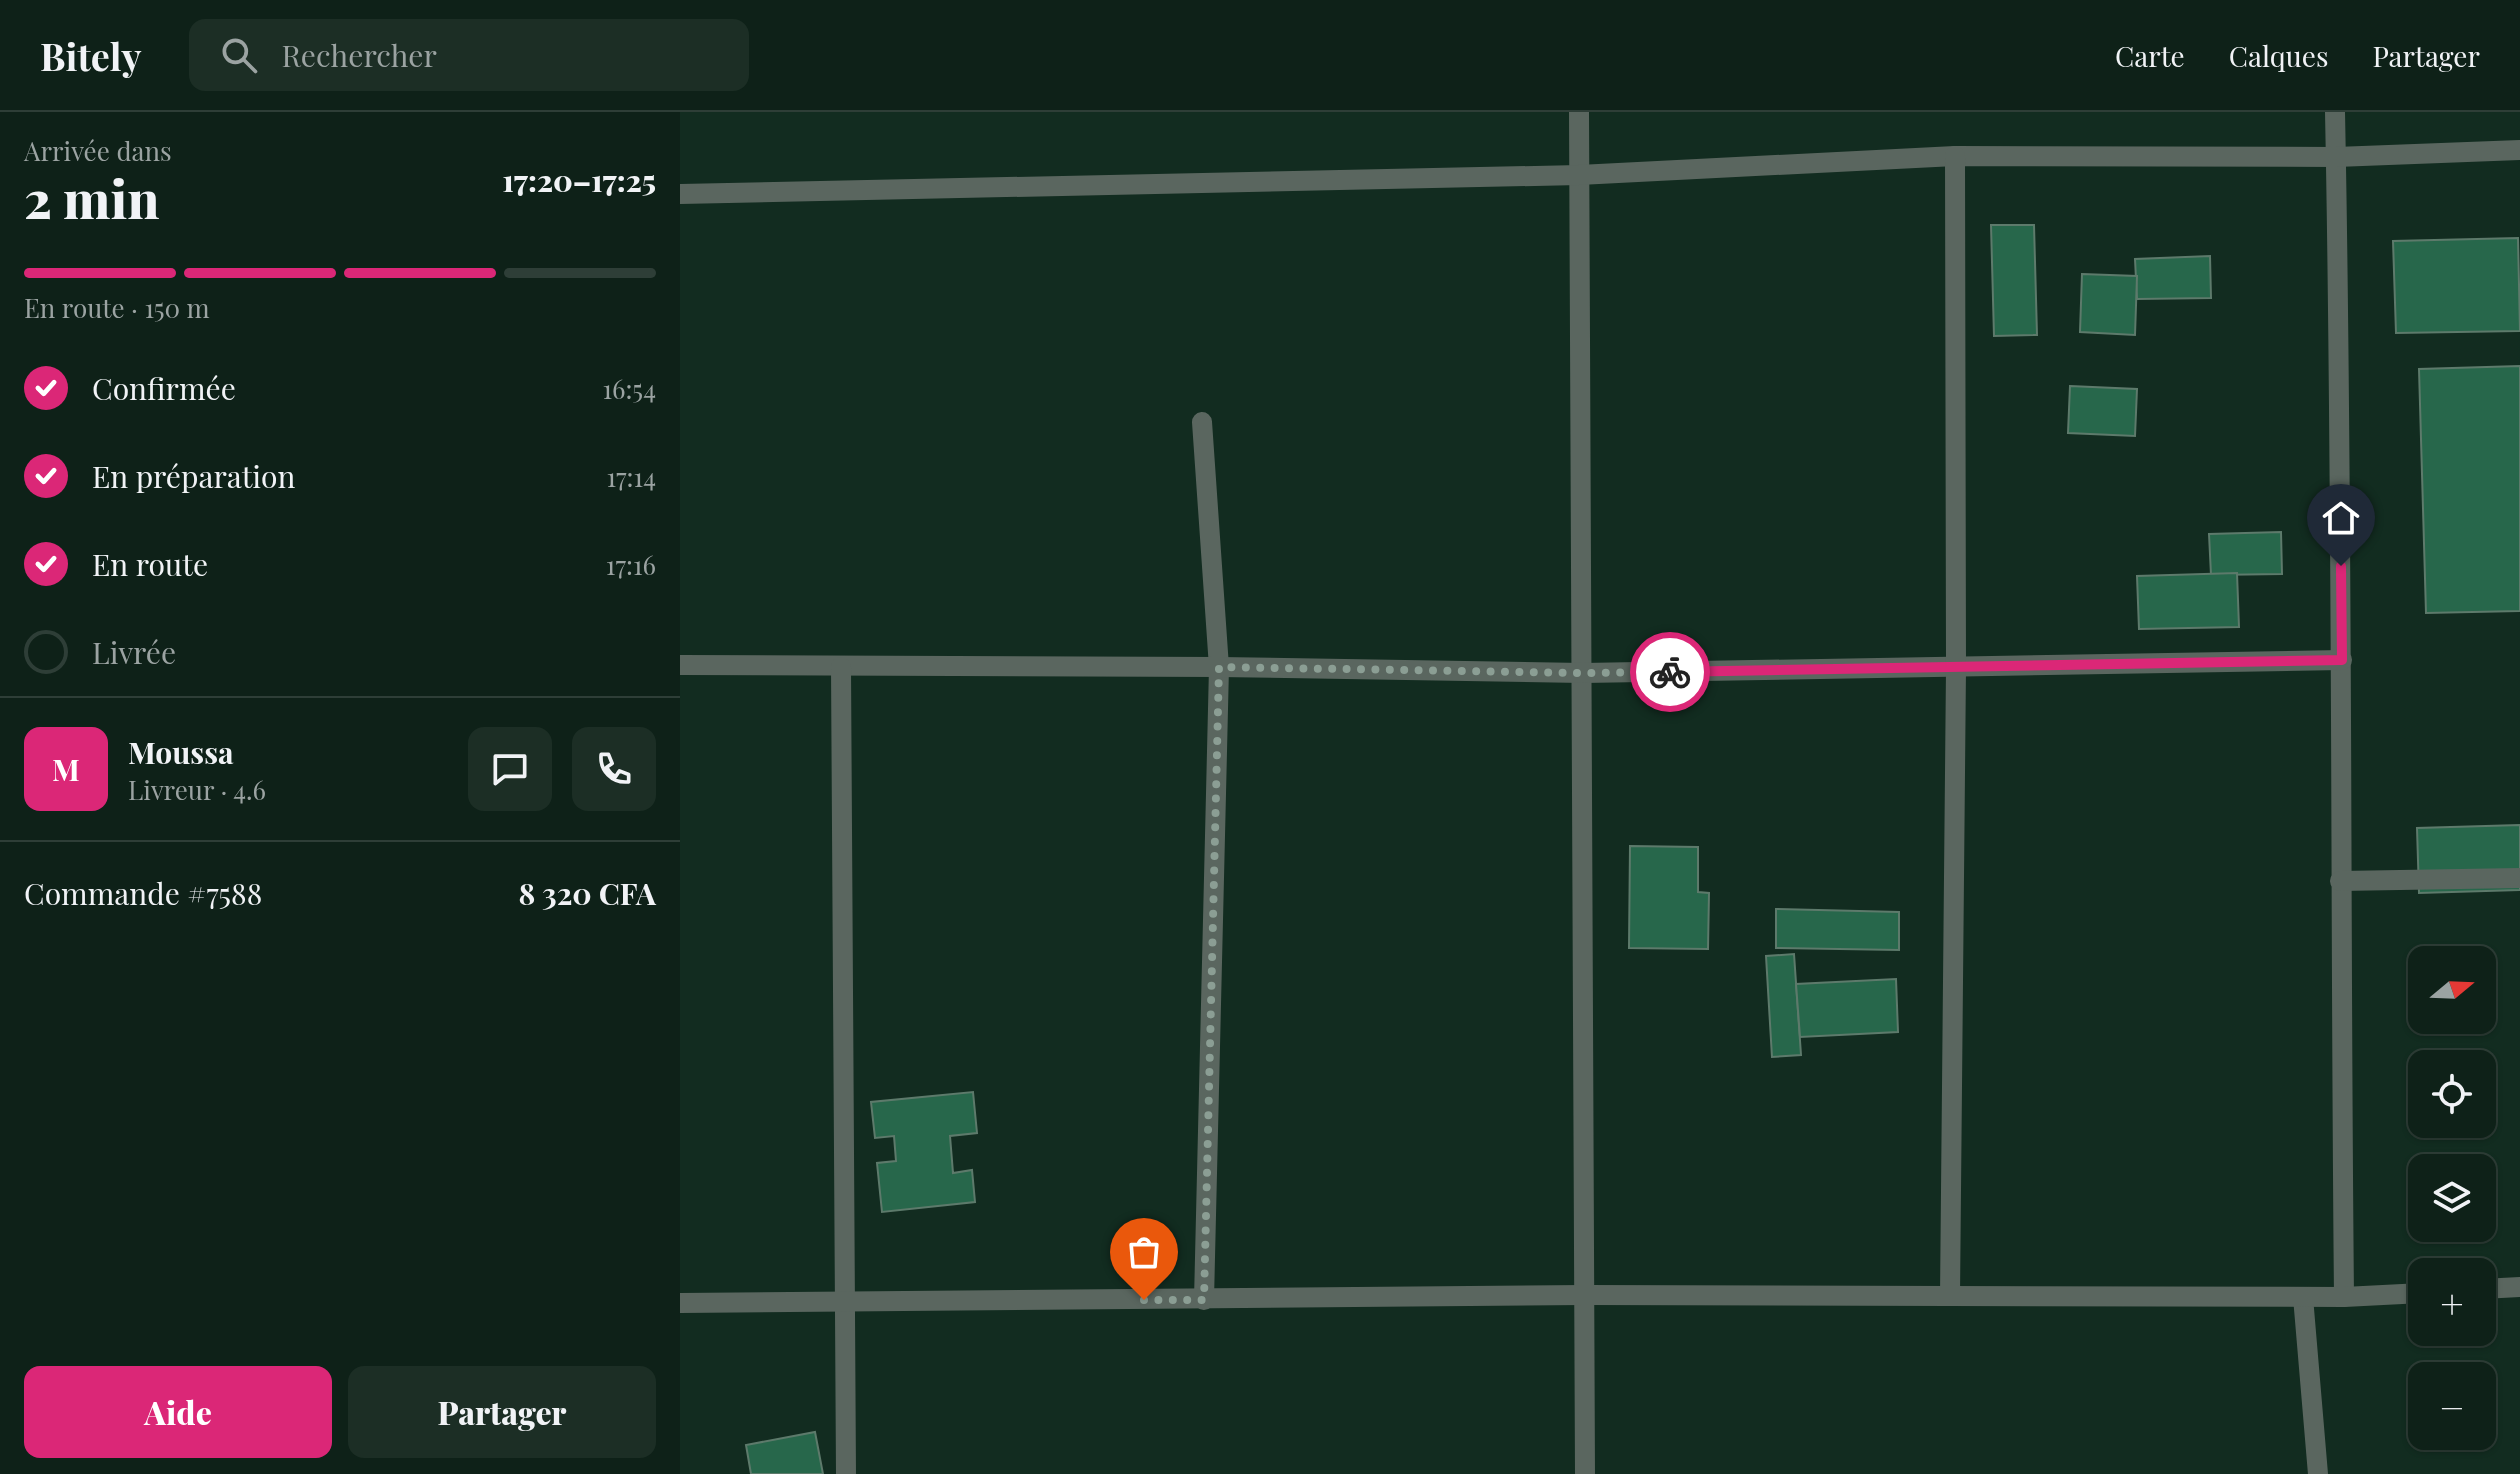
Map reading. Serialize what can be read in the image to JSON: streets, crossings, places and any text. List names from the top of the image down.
{
  "north": "right",
  "page": {
    "header": "Bitely",
    "search": "Rechercher",
    "nav": ["Carte", "Calques", "Partager"],
    "heading": ["2 min", "Arrivée dans", "17:20–17:25"],
    "panel": [
      "Moussa",
      "Livreur · 4.6",
      "Commande #7588",
      "8 320 CFA"
    ],
    "bar": "En route · 150 m",
    "list": [
      ["Confirmée", "16:54"],
      ["En préparation", "17:14"],
      ["En route", "17:16"],
      "Livrée"
    ],
    "round": "M",
    "map_buttons": ["+", "−"],
    "buttons": ["Aide", "Partager"]
  }
}
